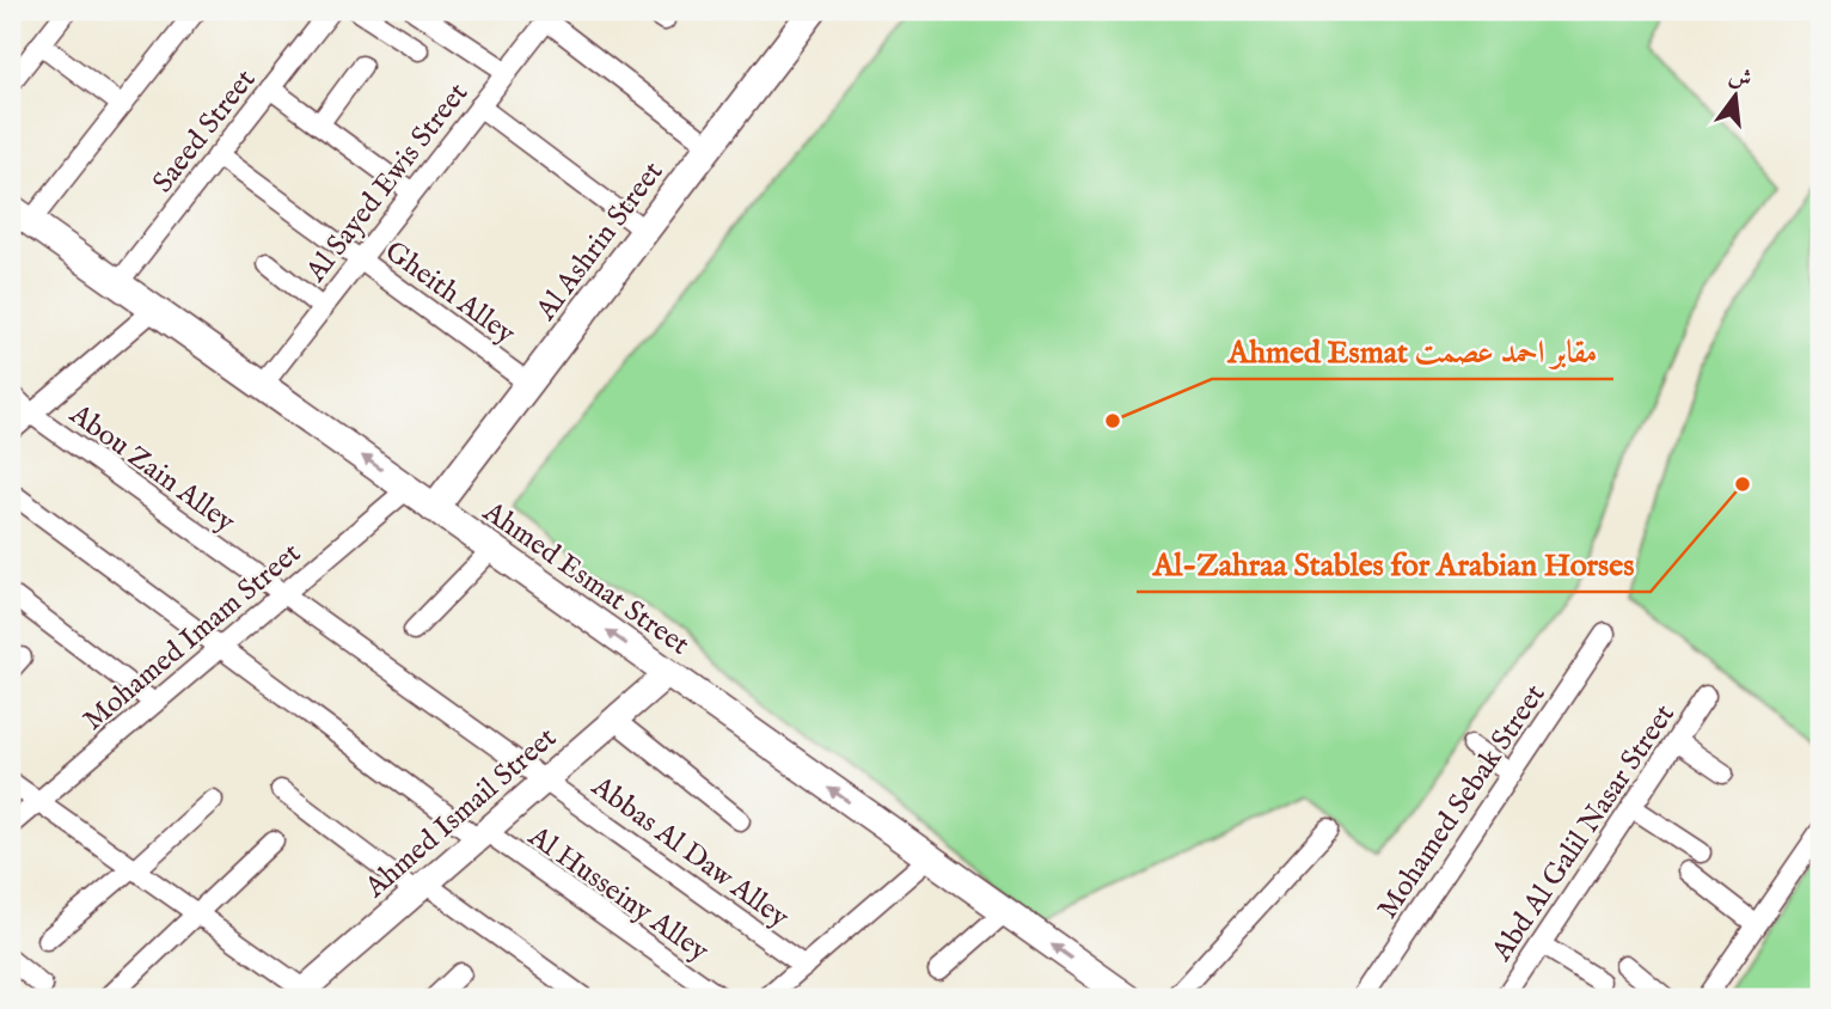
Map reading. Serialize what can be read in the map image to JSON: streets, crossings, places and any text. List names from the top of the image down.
{
  "streets": {
    "main road": ["Al Ashrin Street", "Ahmed Esmat Street"],
    "street": [
      "Saeed Street",
      "Al Sayed Ewis Street",
      "Gheith Alley",
      "Abou Zain Alley",
      "Mohamed Imam Street",
      "Mohamed Sebak Street",
      "Ahmed Ismail Street",
      "Abd Al Galil Nasar Street",
      "Abbas Al Daw Alley",
      "Al Husseiny Alley"
    ]
  },
  "crossings": [
    ["Saeed Street", "Gheith Alley"],
    ["Saeed Street", "Ahmed Esmat Street"],
    ["Al Sayed Ewis Street", "Gheith Alley"],
    ["Al Sayed Ewis Street", "Ahmed Esmat Street"],
    ["Al Ashrin Street", "Gheith Alley"],
    ["Al Ashrin Street", "Ahmed Esmat Street"],
    ["Abou Zain Alley", "Mohamed Imam Street"],
    ["Abou Zain Alley", "Ahmed Ismail Street"],
    ["Abou Zain Alley", "Abbas Al Daw Alley"],
    ["Ahmed Esmat Street", "Mohamed Imam Street"],
    ["Ahmed Esmat Street", "Ahmed Ismail Street"],
    ["Mohamed Imam Street", "Al Husseiny Alley"],
    ["Ahmed Ismail Street", "Abbas Al Daw Alley"],
    ["Ahmed Ismail Street", "Al Husseiny Alley"]
  ],
  "one_way": ["Ahmed Esmat Street"],
  "places": ["Ahmed Esmat مقابر احمد عصمت", "Al-Zahraa Stables for Arabian Horses"],
  "north": "top"
}
